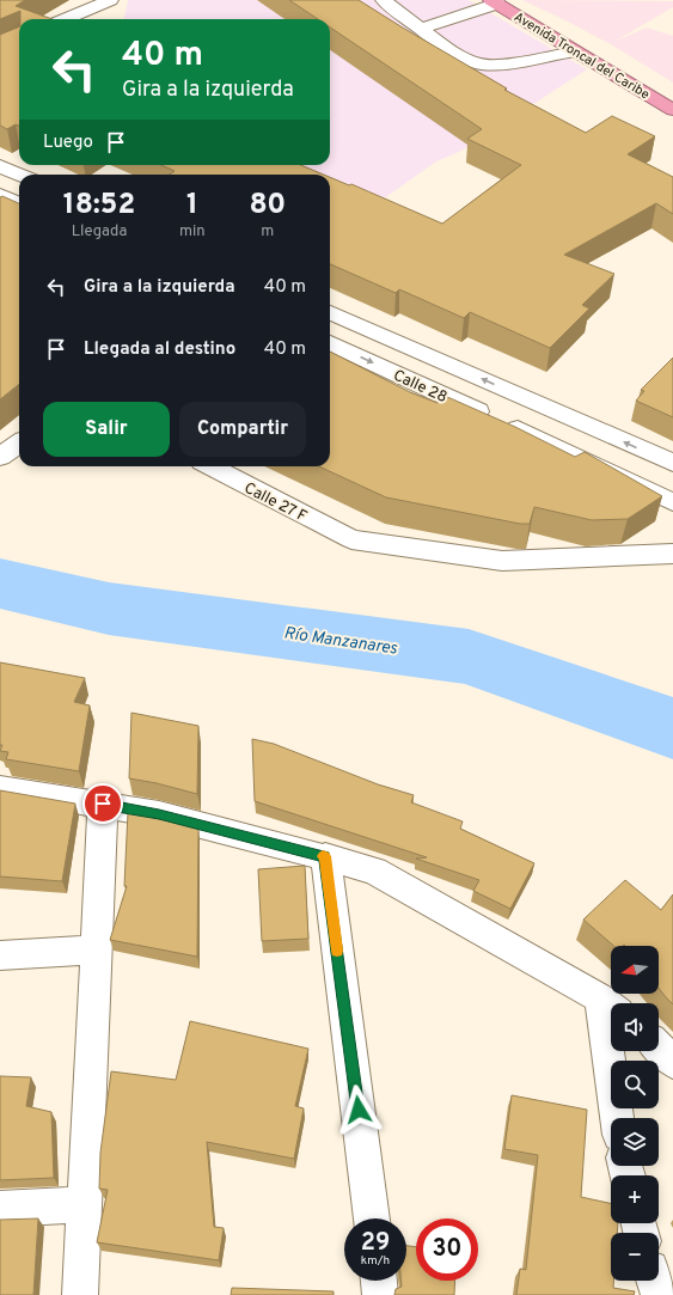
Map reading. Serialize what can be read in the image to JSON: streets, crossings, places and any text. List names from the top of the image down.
{
  "streets": {
    "highway": ["Avenida Troncal del Caribe"],
    "street": ["Calle 28", "Calle 27 F"]
  },
  "water": ["Río Manzanares"],
  "north": "left",
  "page": {
    "turn": ["40 m", "Gira a la izquierda"],
    "then": "Luego",
    "eta": [
      "18:52",
      "Llegada",
      "1",
      "min",
      "80",
      "m"
    ],
    "list": [
      {
        "name": "Gira a la izquierda",
        "value": "40 m"
      },
      {
        "name": "Llegada al destino",
        "value": "40 m"
      }
    ],
    "buttons": ["Salir", "Compartir"],
    "map_buttons": ["+", "−"],
    "speed": "29 km/h",
    "limit": "30"
  }
}
